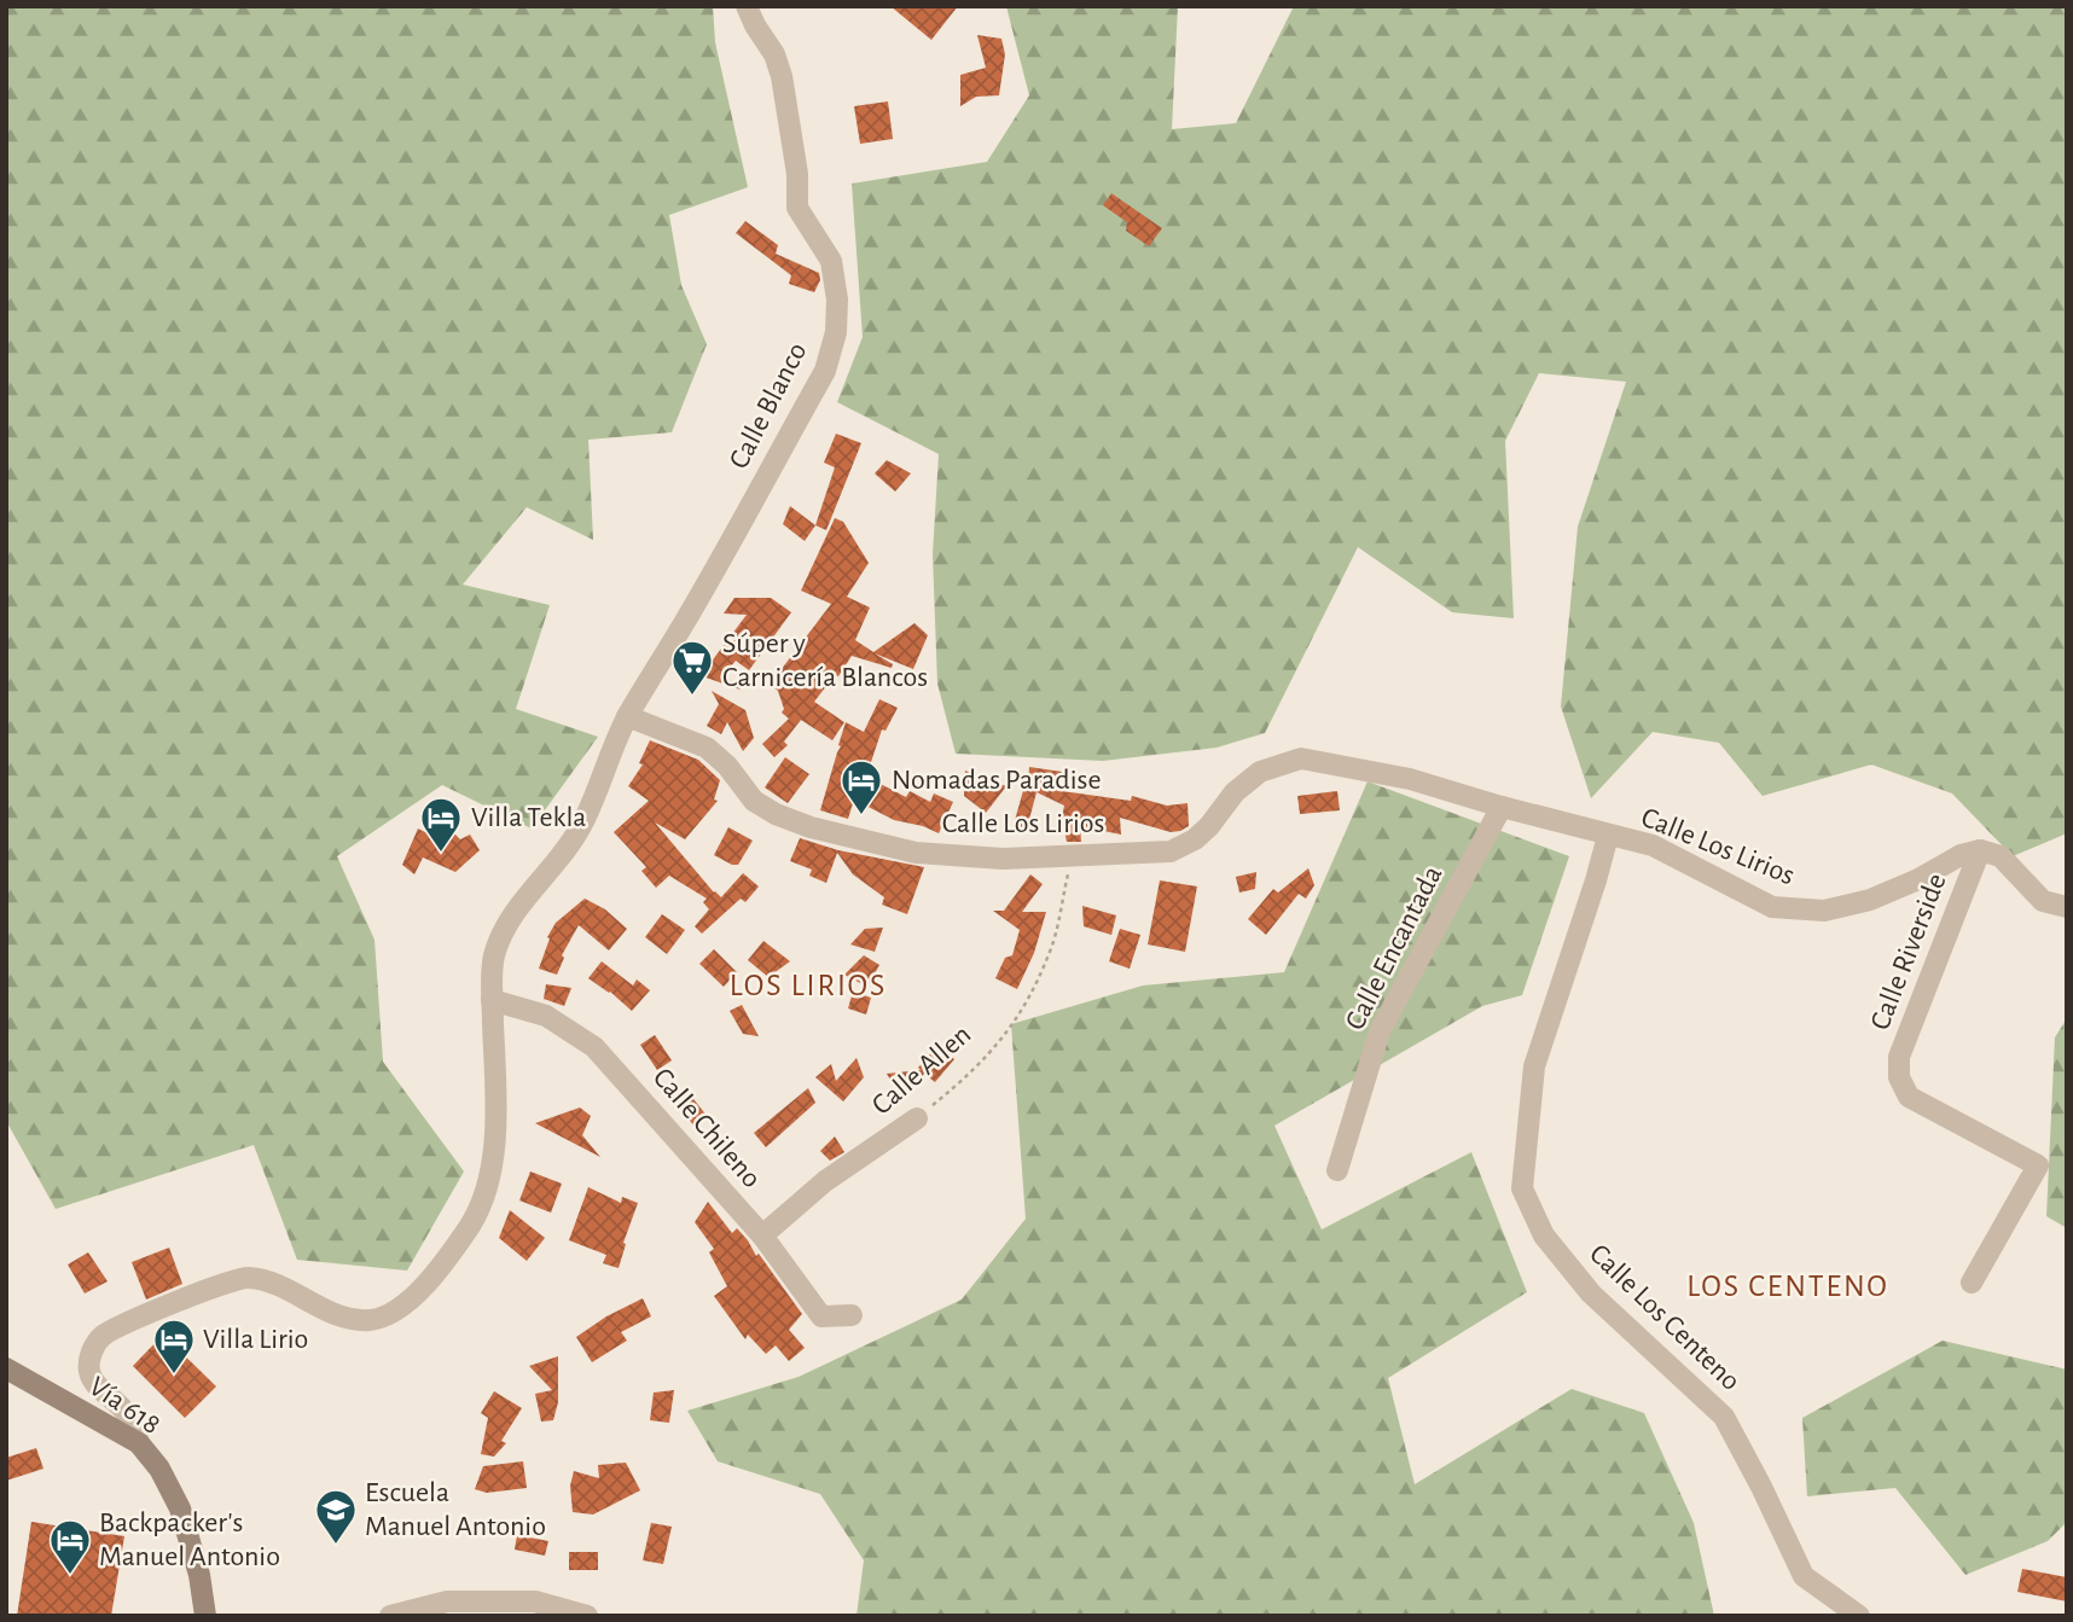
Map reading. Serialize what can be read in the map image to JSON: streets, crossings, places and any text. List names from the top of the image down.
{
  "streets": {
    "street": [
      "Calle Blanco",
      "Calle Los Lirios",
      "Calle Encantada",
      "Calle Riverside",
      "Calle Allen",
      "Calle Chileno",
      "Calle Los Centeno",
      "Vía 618"
    ]
  },
  "crossings": [
    ["Calle Blanco", "Calle Los Lirios"],
    ["Calle Los Lirios", "Calle Encantada"],
    ["Calle Los Lirios", "Calle Riverside"],
    ["Calle Los Lirios", "Calle Allen"],
    ["Calle Los Lirios", "Calle Los Centeno"],
    ["Calle Allen", "Calle Chileno"]
  ],
  "districts": ["LOS LIRIOS", "LOS CENTENO"],
  "places": {
    "supermarket": ["Súper y Carnicería Blancos"],
    "hotel": [
      "Nomadas Paradise",
      "Villa Tekla",
      "Villa Lirio",
      "Backpacker's Manuel Antonio"
    ],
    "school or university": ["Escuela Manuel Antonio"]
  }
}
